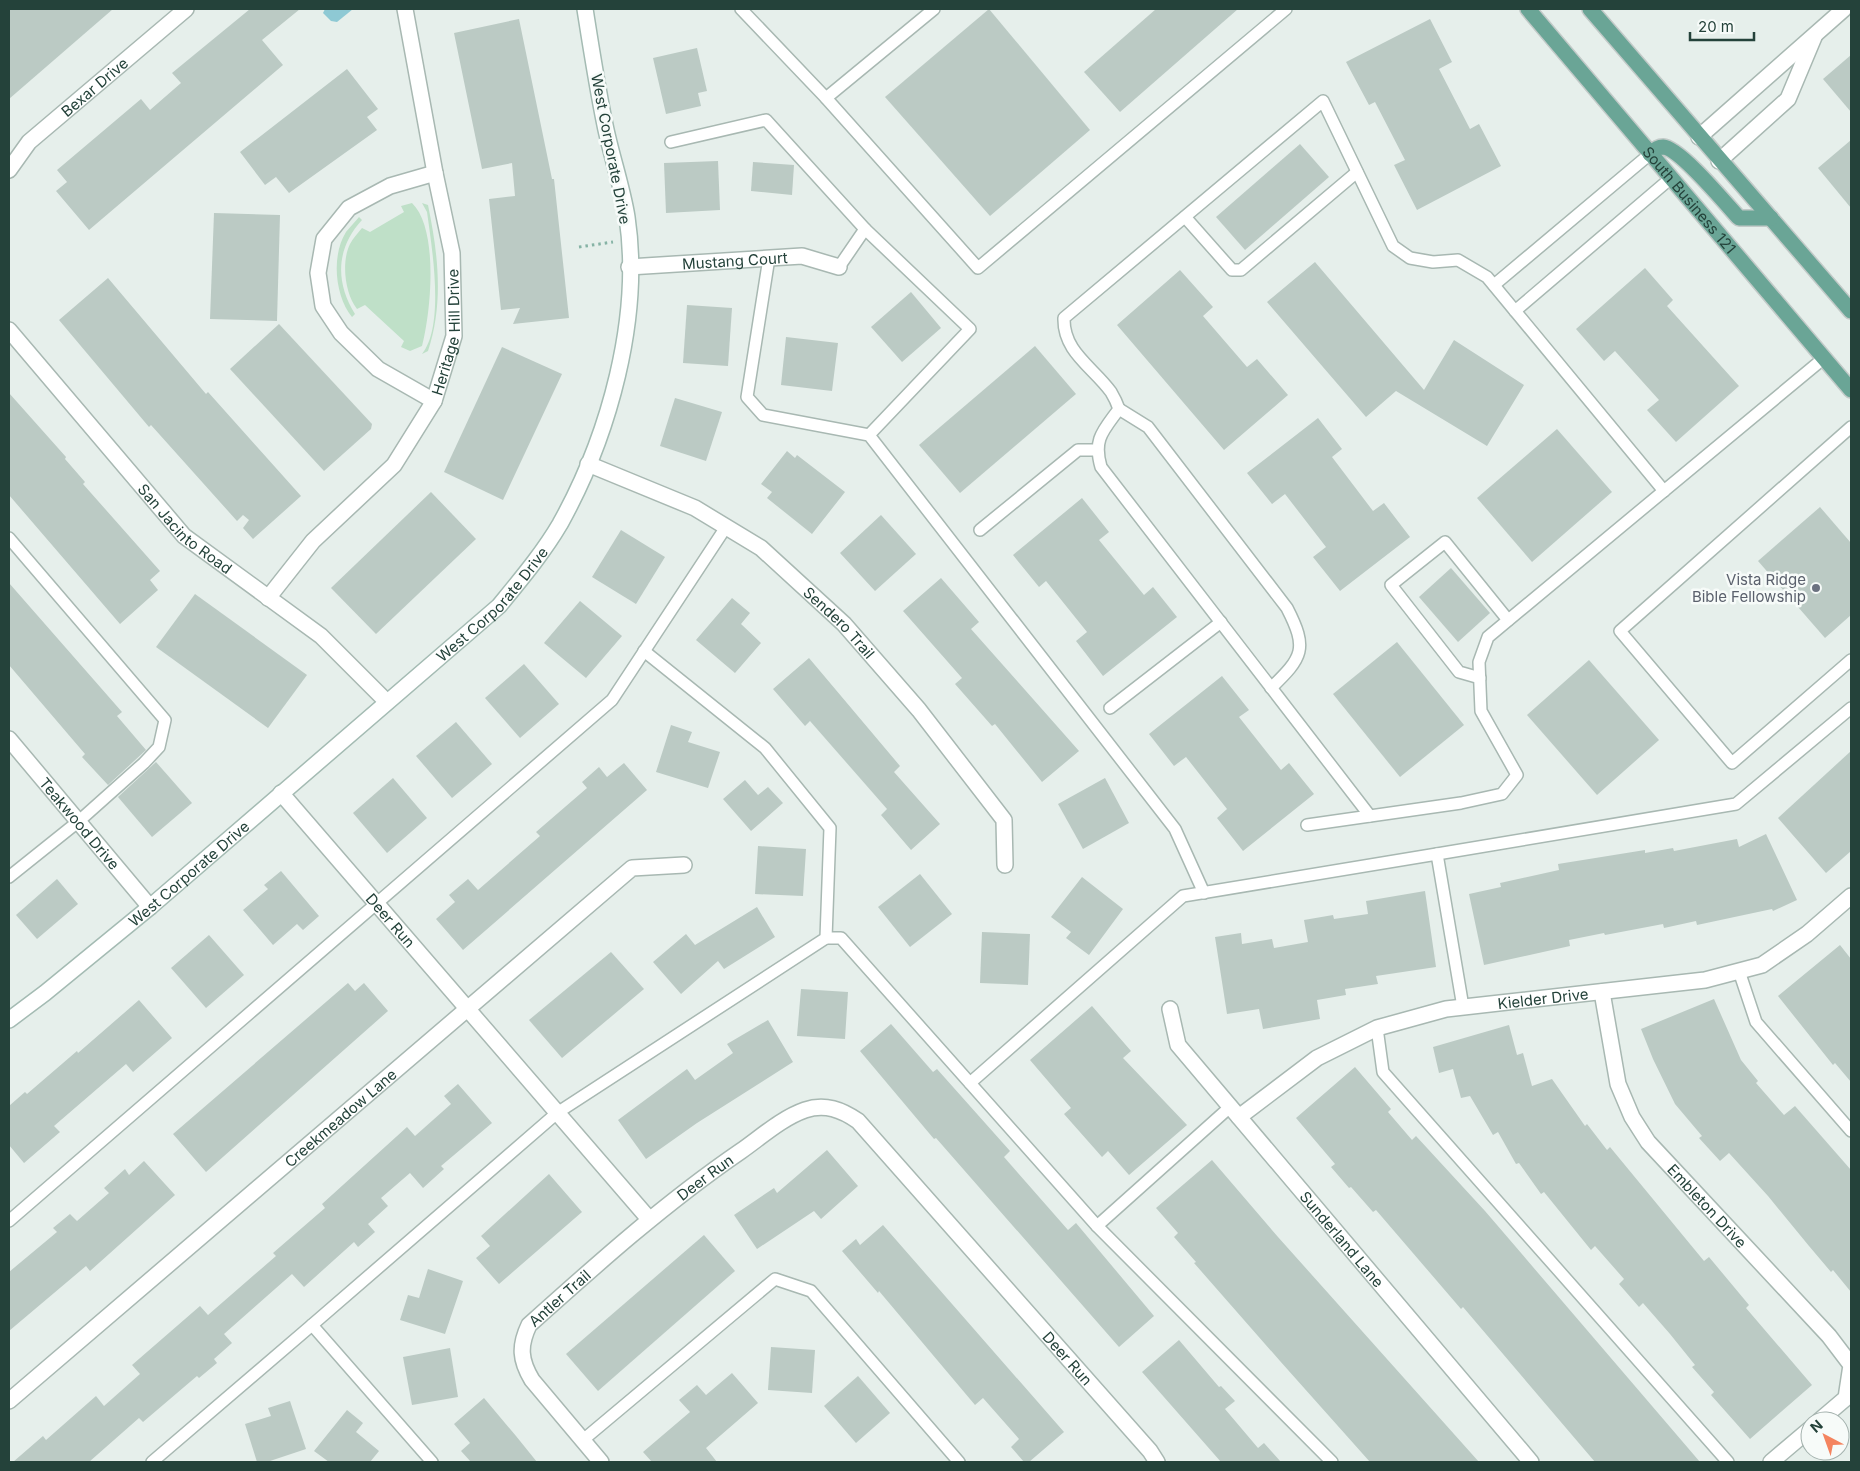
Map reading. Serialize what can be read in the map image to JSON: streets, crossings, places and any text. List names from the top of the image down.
{
  "streets": {
    "main road": ["South Business 121"],
    "street": [
      "Bexar Drive",
      "West Corporate Drive",
      "Mustang Court",
      "Heritage Hill Drive",
      "San Jacinto Road",
      "Sendero Trail",
      "Teakwood Drive",
      "Deer Run",
      "Kielder Drive",
      "Creekmeadow Lane",
      "Embleton Drive",
      "Sunderland Lane",
      "Antler Trail"
    ]
  },
  "crossings": [
    ["West Corporate Drive", "Mustang Court"],
    ["West Corporate Drive", "San Jacinto Road"],
    ["West Corporate Drive", "Sendero Trail"],
    ["West Corporate Drive", "Teakwood Drive"],
    ["West Corporate Drive", "Deer Run"],
    ["Heritage Hill Drive", "San Jacinto Road"],
    ["Deer Run", "Creekmeadow Lane"],
    ["Deer Run", "Antler Trail"],
    ["Kielder Drive", "Embleton Drive"],
    ["Kielder Drive", "Sunderland Lane"]
  ],
  "places": ["Vista Ridge Bible Fellowship"],
  "scale_bar": "20 m",
  "north": "top left"
}
